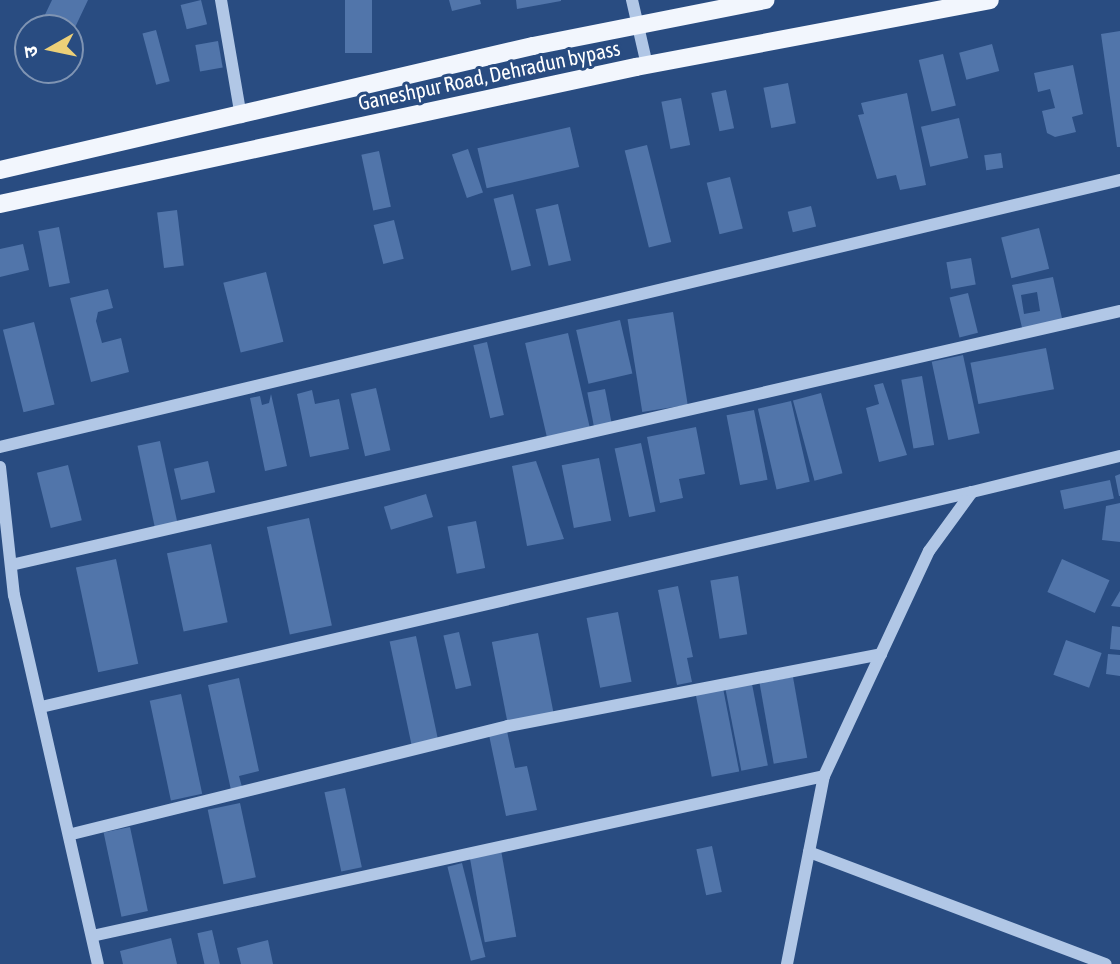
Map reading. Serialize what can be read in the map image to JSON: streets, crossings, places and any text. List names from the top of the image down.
{
  "streets": {
    "main road": ["Ganeshpur Road, Dehradun bypass"]
  },
  "north": "left"
}
